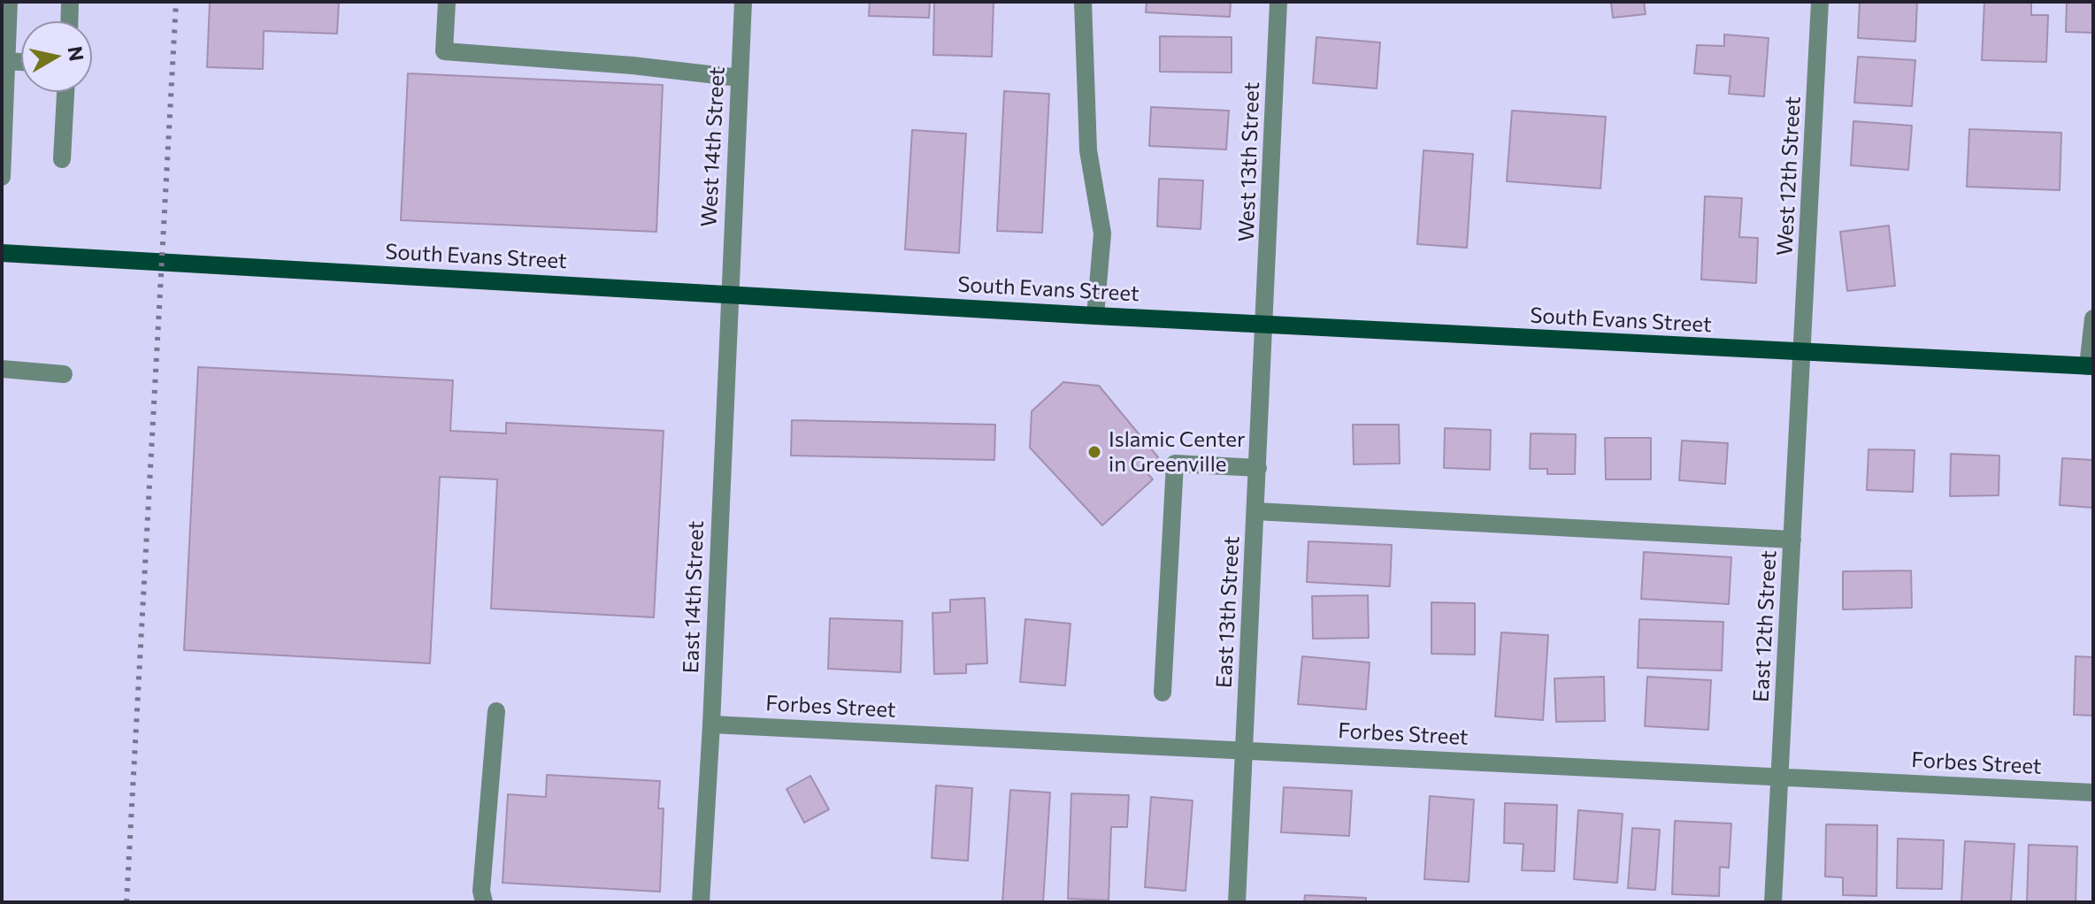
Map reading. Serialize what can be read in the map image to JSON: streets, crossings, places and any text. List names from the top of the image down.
{
  "streets": {
    "main road": ["South Evans Street"],
    "street": [
      "West 14th Street",
      "West 13th Street",
      "West 12th Street",
      "East 14th Street",
      "East 13th Street",
      "East 12th Street",
      "Forbes Street"
    ]
  },
  "crossings": [
    ["West 14th Street", "South Evans Street"],
    ["West 14th Street", "East 14th Street"],
    ["West 13th Street", "South Evans Street"],
    ["West 13th Street", "East 13th Street"],
    ["West 12th Street", "South Evans Street"],
    ["West 12th Street", "East 12th Street"],
    ["South Evans Street", "East 14th Street"],
    ["South Evans Street", "East 13th Street"],
    ["South Evans Street", "East 12th Street"],
    ["East 14th Street", "Forbes Street"],
    ["East 13th Street", "Forbes Street"],
    ["East 12th Street", "Forbes Street"]
  ],
  "places": ["Islamic Center in Greenville"],
  "north": "right"
}
